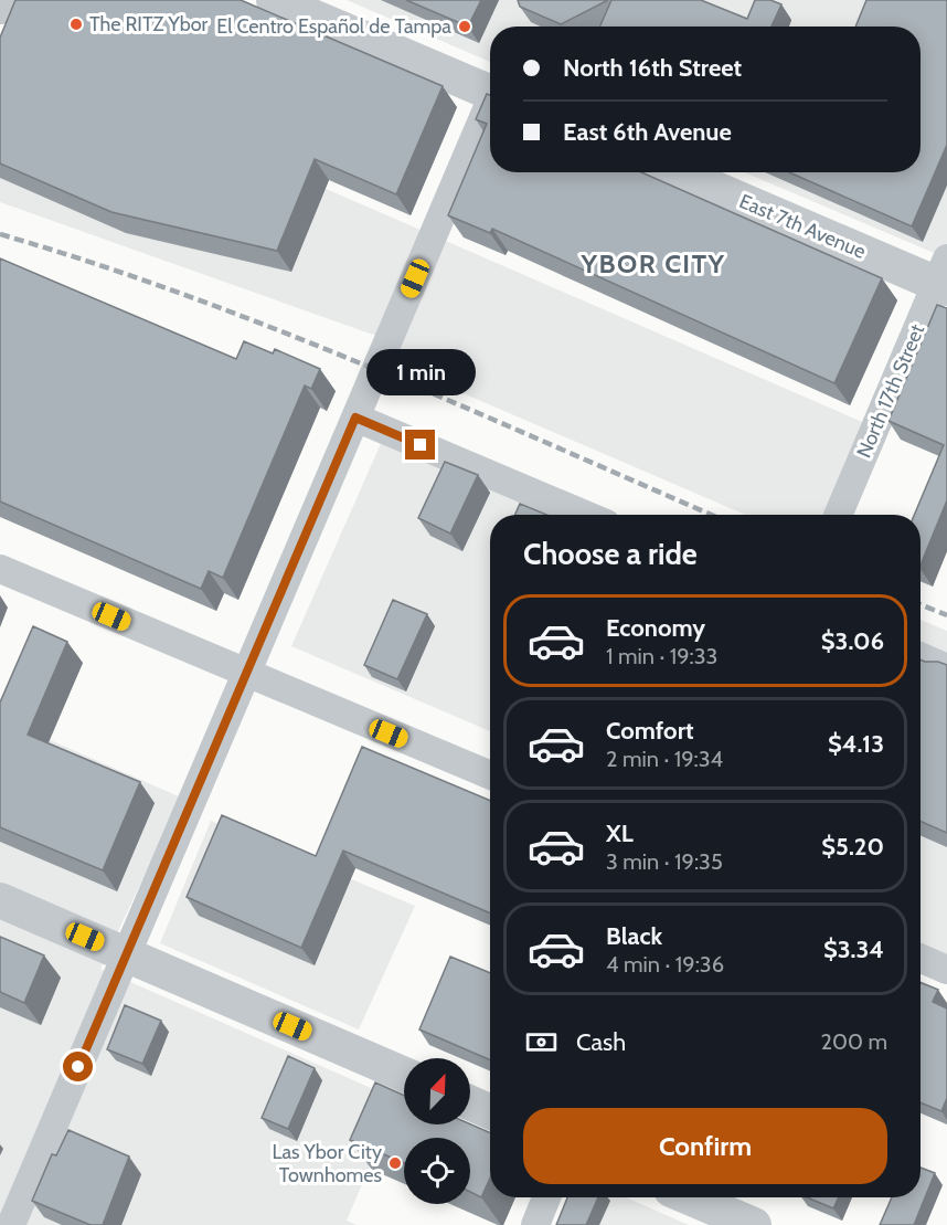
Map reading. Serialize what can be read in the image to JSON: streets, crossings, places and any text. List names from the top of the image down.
{
  "streets": {
    "street": ["East 7th Avenue", "North 17th Street"]
  },
  "crossings": [
    ["East 7th Avenue", "North 17th Street"]
  ],
  "districts": ["YBOR CITY"],
  "places": ["The RITZ Ybor", "El Centro Español de Tampa", "Las Ybor City Townhomes"],
  "north": "top right",
  "page": {
    "banner": ["North 16th Street", "East 6th Avenue"],
    "bubble": "1 min",
    "heading": "Choose a ride",
    "list": [
      {
        "name": "Economy",
        "note": "1 min · 19:33",
        "value": "$3.06"
      },
      {
        "name": "Comfort",
        "note": "2 min · 19:34",
        "value": "$4.13"
      },
      {
        "name": "XL",
        "note": "3 min · 19:35",
        "value": "$5.20"
      },
      {
        "name": "Black",
        "note": "4 min · 19:36",
        "value": "$3.34"
      }
    ],
    "pay": ["Cash", "200 m"],
    "buttons": "Confirm"
  }
}
